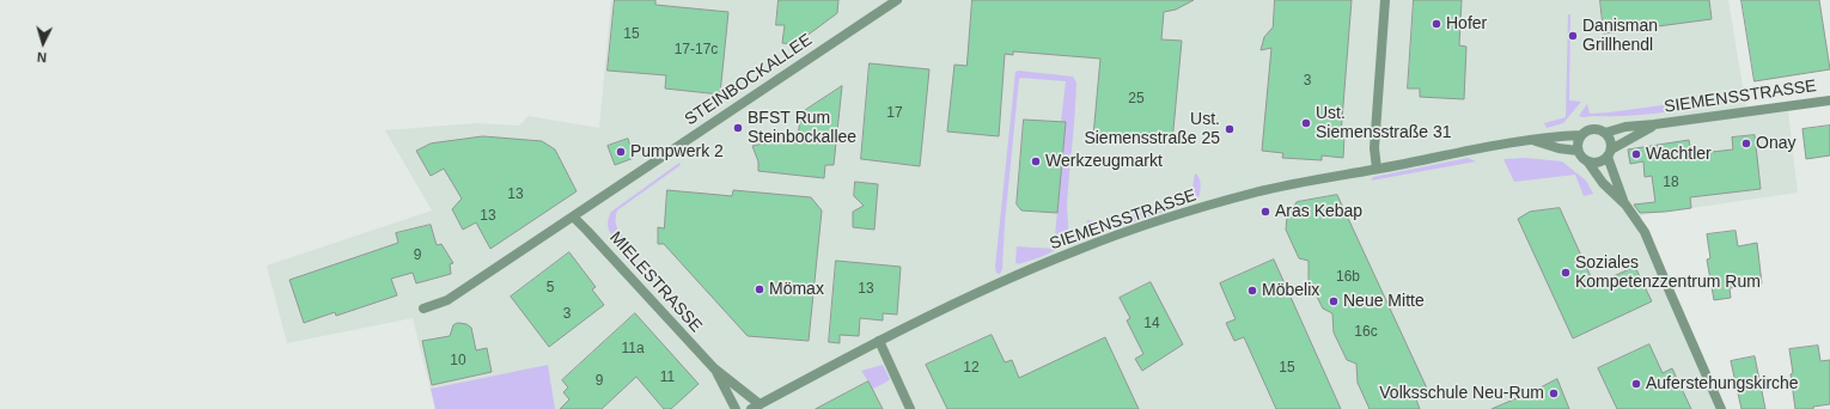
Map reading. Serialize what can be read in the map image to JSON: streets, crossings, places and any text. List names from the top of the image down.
{
  "streets": {
    "street": ["STEINBOCKALLEE", "SIEMENSSTRASSE", "MIELESTRASSE"]
  },
  "crossings": [
    ["STEINBOCKALLEE", "MIELESTRASSE"],
    ["SIEMENSSTRASSE", "MIELESTRASSE"]
  ],
  "places": [
    "Hofer",
    "Danisman Grillhendl",
    "Ust. Siemensstraße 31",
    "BFST Rum Steinbockallee",
    "Ust. Siemensstraße 25",
    "Onay",
    "Pumpwerk 2",
    "Wachtler",
    "Werkzeugmarkt",
    "Aras Kebap",
    "Soziales Kompetenzzentrum Rum",
    "Mömax",
    "Möbelix",
    "Neue Mitte",
    "Auferstehungskirche",
    "Volksschule Neu-Rum"
  ],
  "house_numbers": [
    "15",
    "17-17c",
    "3",
    "25",
    "17",
    "18",
    "13",
    "13",
    "9",
    "16b",
    "5",
    "13",
    "3",
    "14",
    "16c",
    "11a",
    "10",
    "12",
    "15",
    "11",
    "9"
  ],
  "north": "bottom"
}
